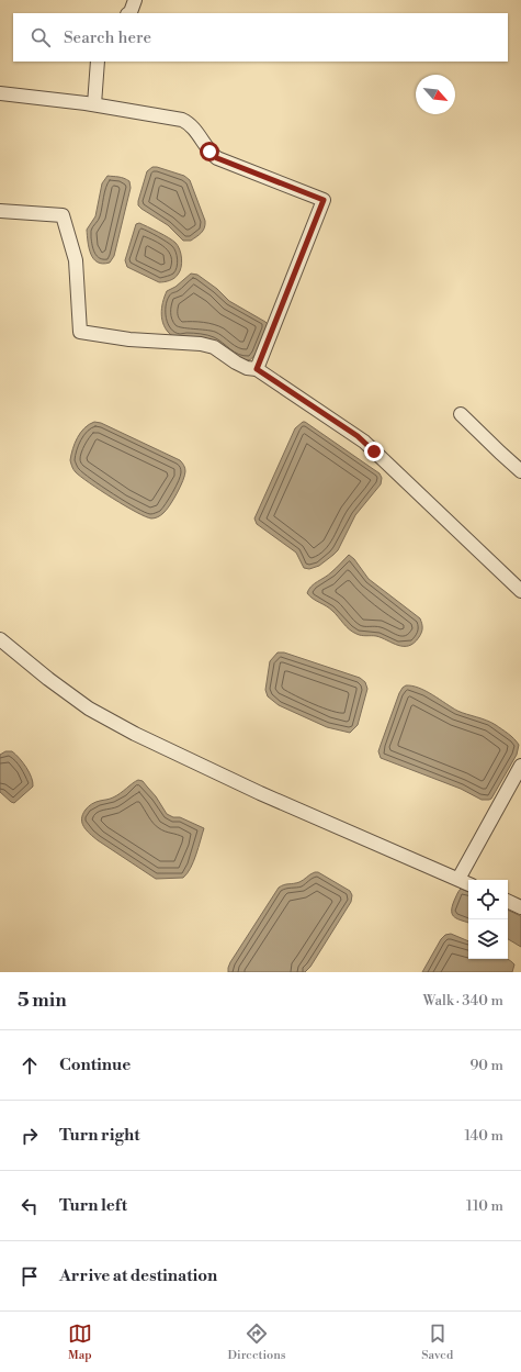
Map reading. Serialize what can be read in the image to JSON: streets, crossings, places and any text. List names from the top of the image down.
{
  "north": "bottom right",
  "page": {
    "search": "Search here",
    "heading": ["5 min", "Walk · 340 m"],
    "list": [
      ["Continue", "90 m"],
      ["Turn right", "140 m"],
      ["Turn left", "110 m"],
      "Arrive at destination"
    ],
    "nav": ["Map", "Directions", "Saved"]
  }
}
